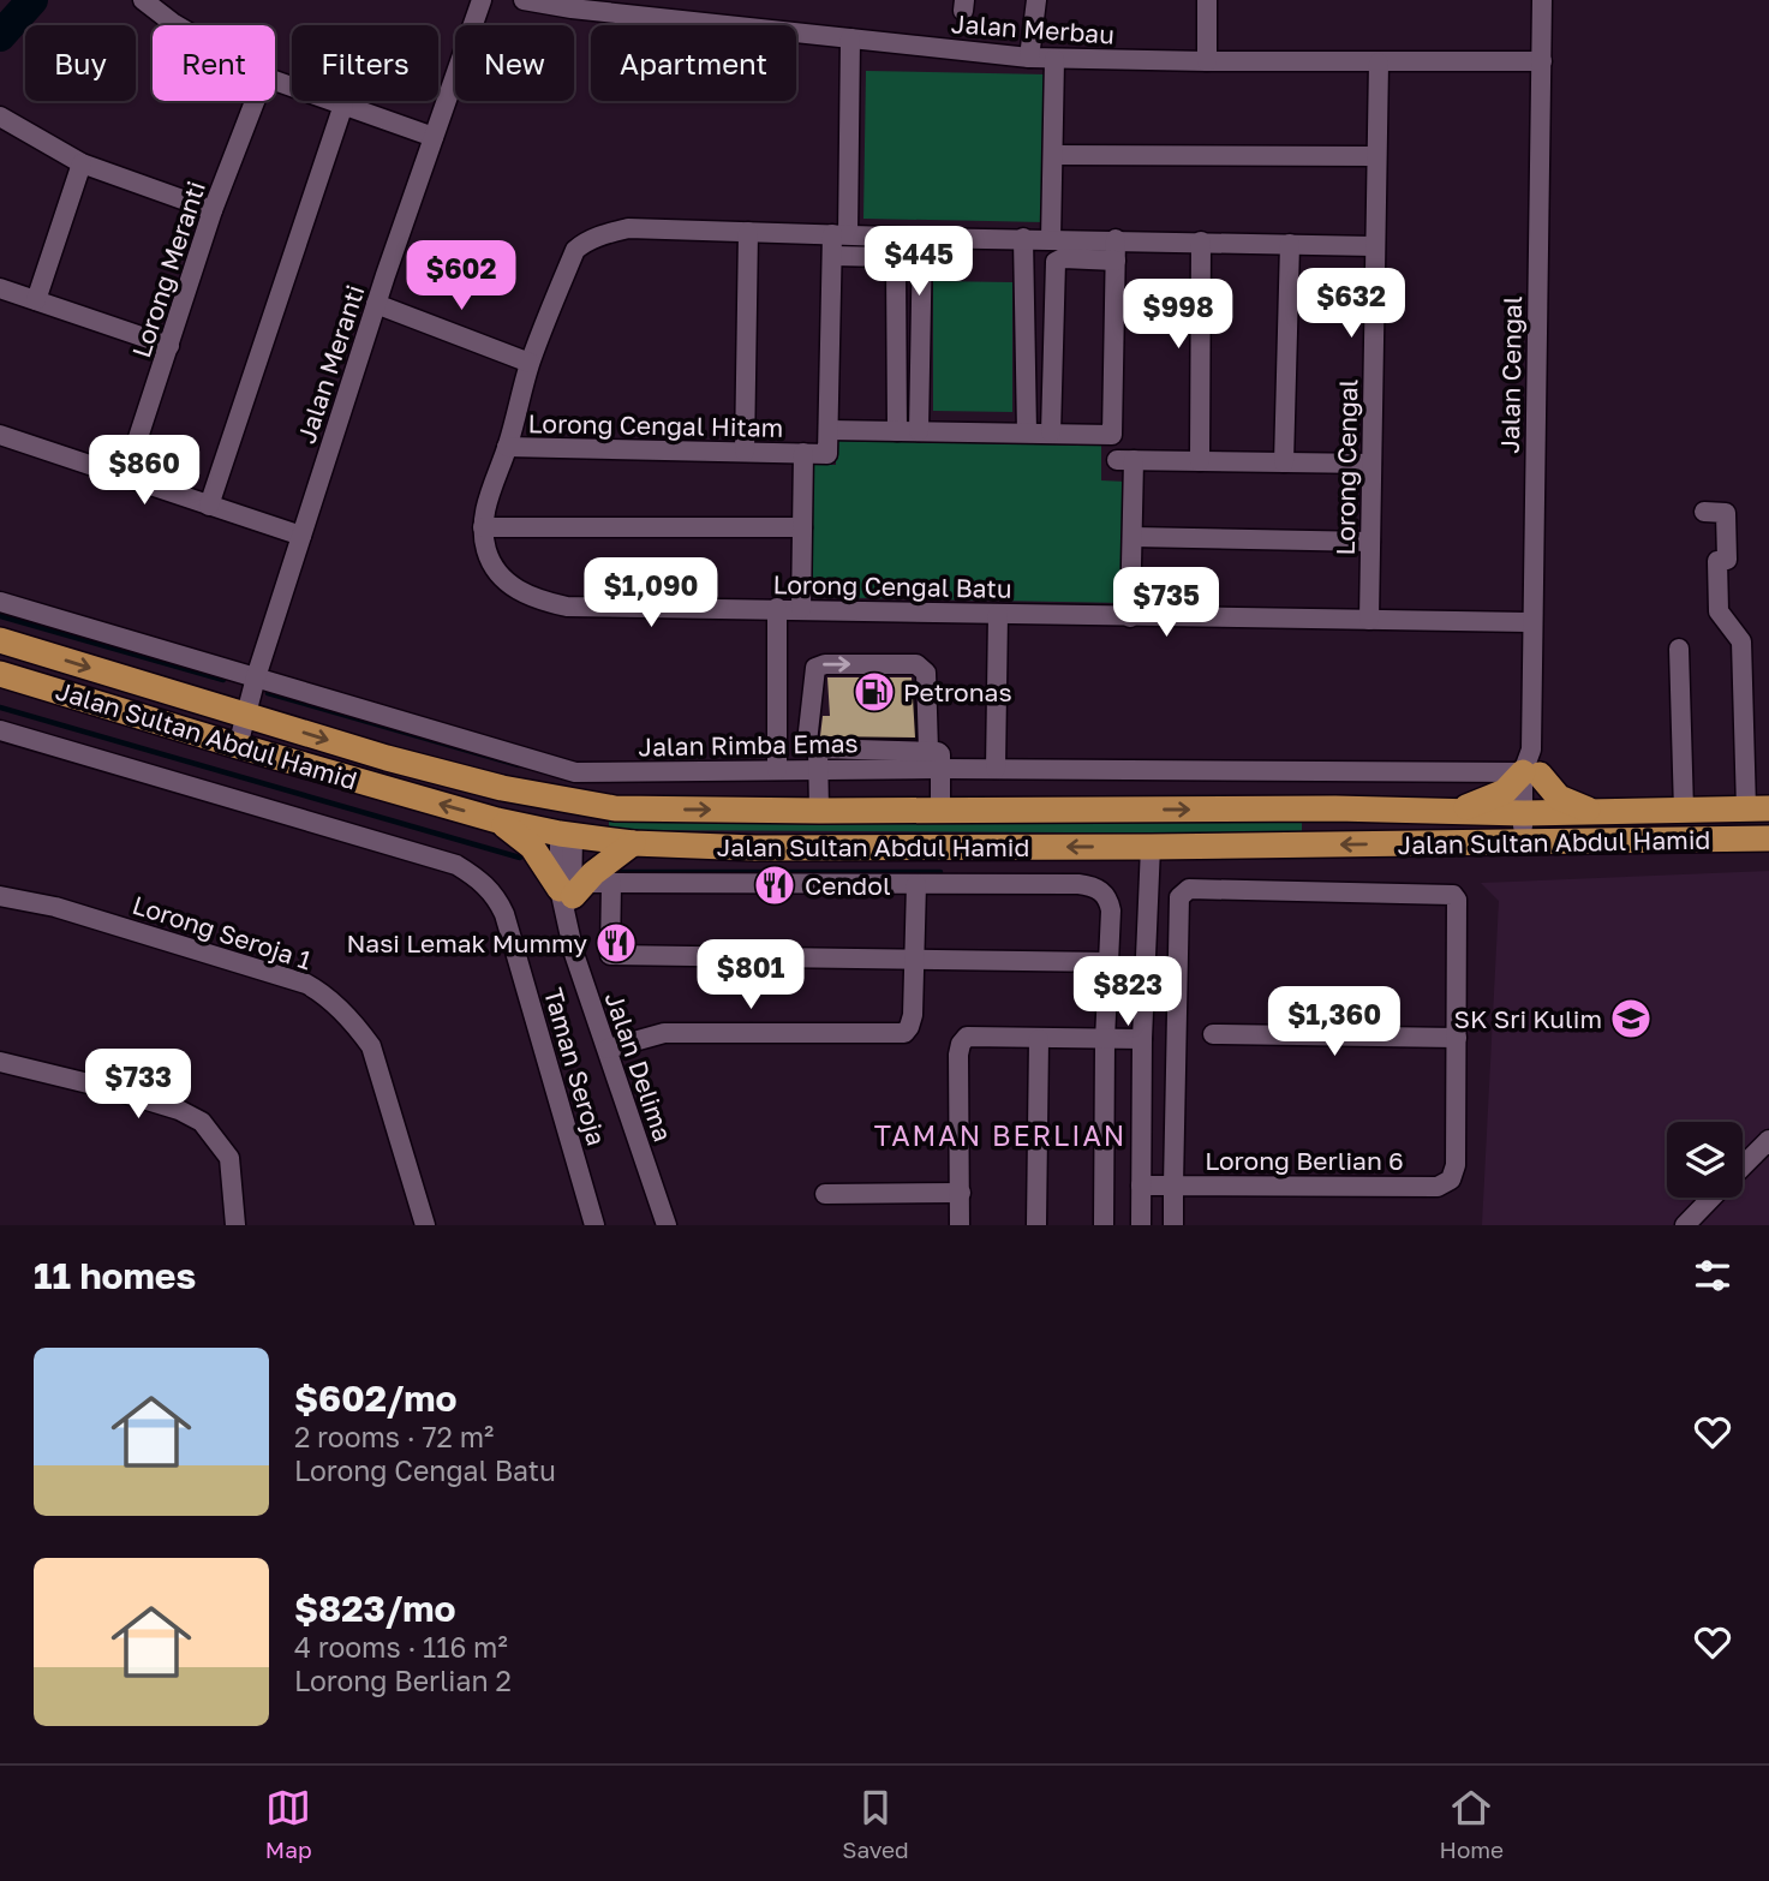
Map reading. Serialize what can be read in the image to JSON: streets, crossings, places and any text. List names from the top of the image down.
{
  "streets": {
    "main road": ["Jalan Sultan Abdul Hamid"],
    "street": [
      "Jalan Merbau",
      "Lorong Meranti",
      "Jalan Meranti",
      "Jalan Cengal",
      "Lorong Cengal Hitam",
      "Lorong Cengal",
      "Lorong Cengal Batu",
      "Jalan Rimba Emas",
      "Lorong Seroja 1",
      "Taman Seroja",
      "Jalan Delima",
      "Lorong Berlian 6"
    ]
  },
  "crossings": [
    ["Jalan Merbau", "Jalan Cengal"],
    ["Jalan Merbau", "Lorong Cengal"],
    ["Jalan Meranti", "Jalan Sultan Abdul Hamid"],
    ["Jalan Meranti", "Jalan Rimba Emas"],
    ["Jalan Cengal", "Lorong Cengal Batu"],
    ["Jalan Cengal", "Jalan Sultan Abdul Hamid"],
    ["Jalan Cengal", "Jalan Rimba Emas"],
    ["Lorong Cengal", "Lorong Cengal Batu"],
    ["Jalan Sultan Abdul Hamid", "Jalan Delima"]
  ],
  "districts": ["TAMAN BERLIAN"],
  "places": {
    "fuel station": ["Petronas"],
    "restaurant": ["Cendol", "Nasi Lemak Mummy"],
    "school or university": ["SK Sri Kulim"]
  },
  "page": {
    "chip": [
      "Buy",
      "Rent",
      "Filters",
      "New",
      "Apartment"
    ],
    "price": [
      "$445",
      "$602",
      "$632",
      "$998",
      "$860",
      "$1,090",
      "$735",
      "$801",
      "$823",
      "$1,360",
      "$733"
    ],
    "heading": "11 homes",
    "list": [
      {
        "name": "$602/mo",
        "note": "2 rooms · 72 m² · Lorong Cengal Batu"
      },
      {
        "name": "$823/mo",
        "note": "4 rooms · 116 m² · Lorong Berlian 2"
      }
    ],
    "tabs": ["Map", "Saved", "Home"]
  }
}
